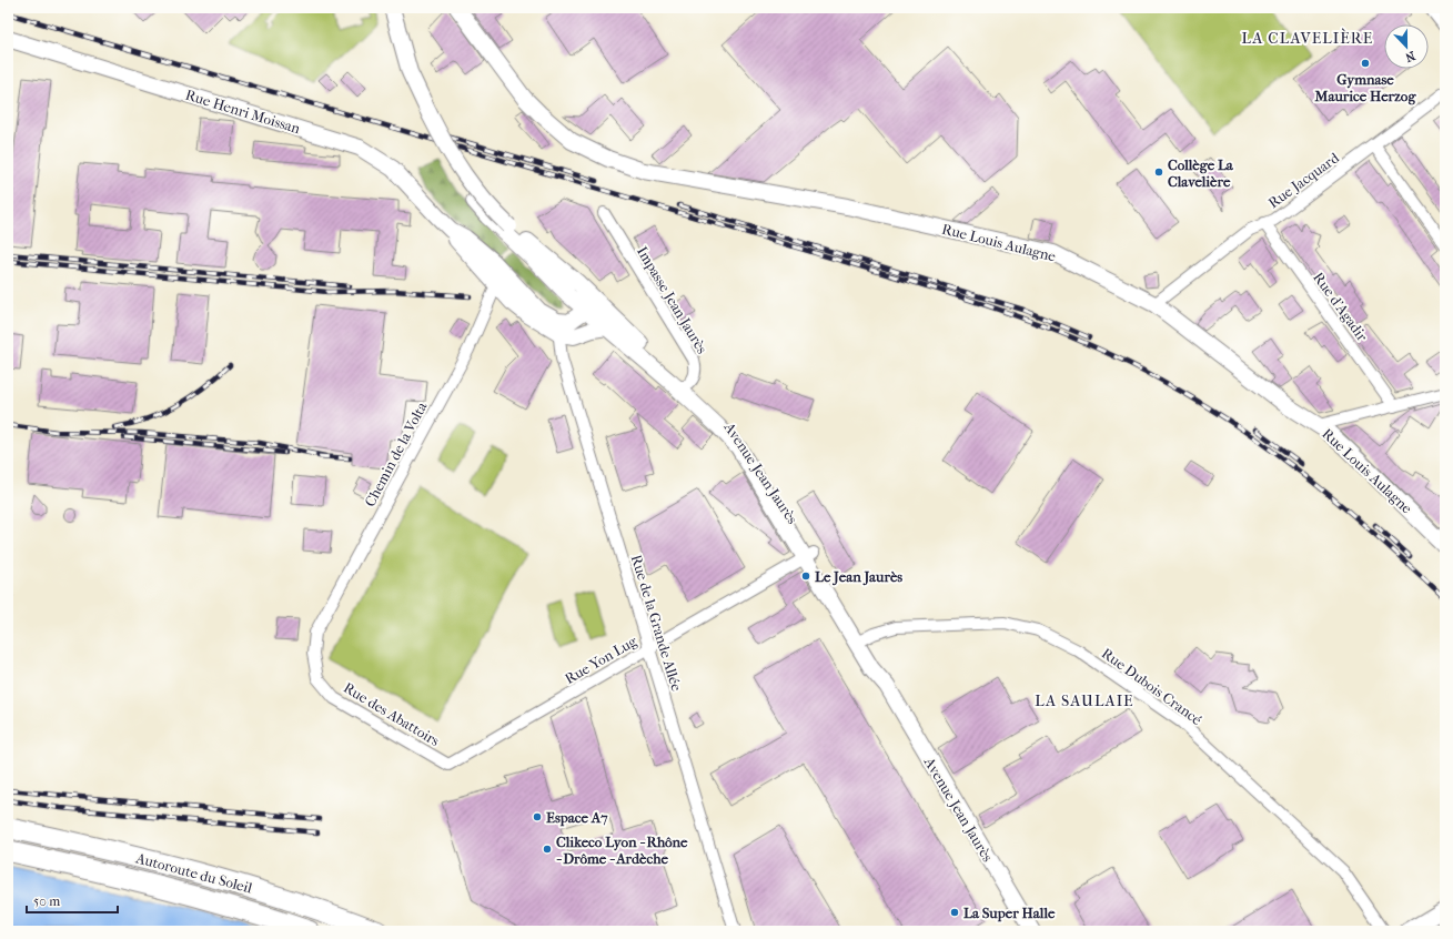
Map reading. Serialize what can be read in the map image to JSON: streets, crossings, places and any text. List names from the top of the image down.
{
  "streets": {
    "highway": ["Autoroute du Soleil"],
    "street": [
      "Rue Henri Moissan",
      "Rue Jacquard",
      "Rue Louis Aulagne",
      "Impasse Jean Jaurès",
      "Rue d'Agadir",
      "Chemin de la Volta",
      "Avenue Jean Jaurès",
      "Rue de la Grande Allée",
      "Rue Yon Lug",
      "Rue Dubois Crancé",
      "Rue des Abattoirs"
    ]
  },
  "crossings": [
    ["Rue Henri Moissan", "Chemin de la Volta"],
    ["Rue Henri Moissan", "Rue de la Grande Allée"],
    ["Rue Jacquard", "Rue Louis Aulagne"],
    ["Rue Jacquard", "Rue d'Agadir"],
    ["Impasse Jean Jaurès", "Avenue Jean Jaurès"],
    ["Chemin de la Volta", "Rue des Abattoirs"],
    ["Avenue Jean Jaurès", "Rue Yon Lug"],
    ["Avenue Jean Jaurès", "Rue Dubois Crancé"],
    ["Rue de la Grande Allée", "Rue Yon Lug"],
    ["Rue Yon Lug", "Rue des Abattoirs"]
  ],
  "districts": ["LA CLAVELIÈRE", "LA SAULAIE"],
  "places": [
    "Gymnase Maurice Herzog",
    "Collège La Clavelière",
    "Le Jean Jaurès",
    "Espace A7",
    "Clikeco Lyon - Rhône - Drôme - Ardèche",
    "La Super Halle"
  ],
  "scale_bar": "50 m",
  "north": "bottom"
}
